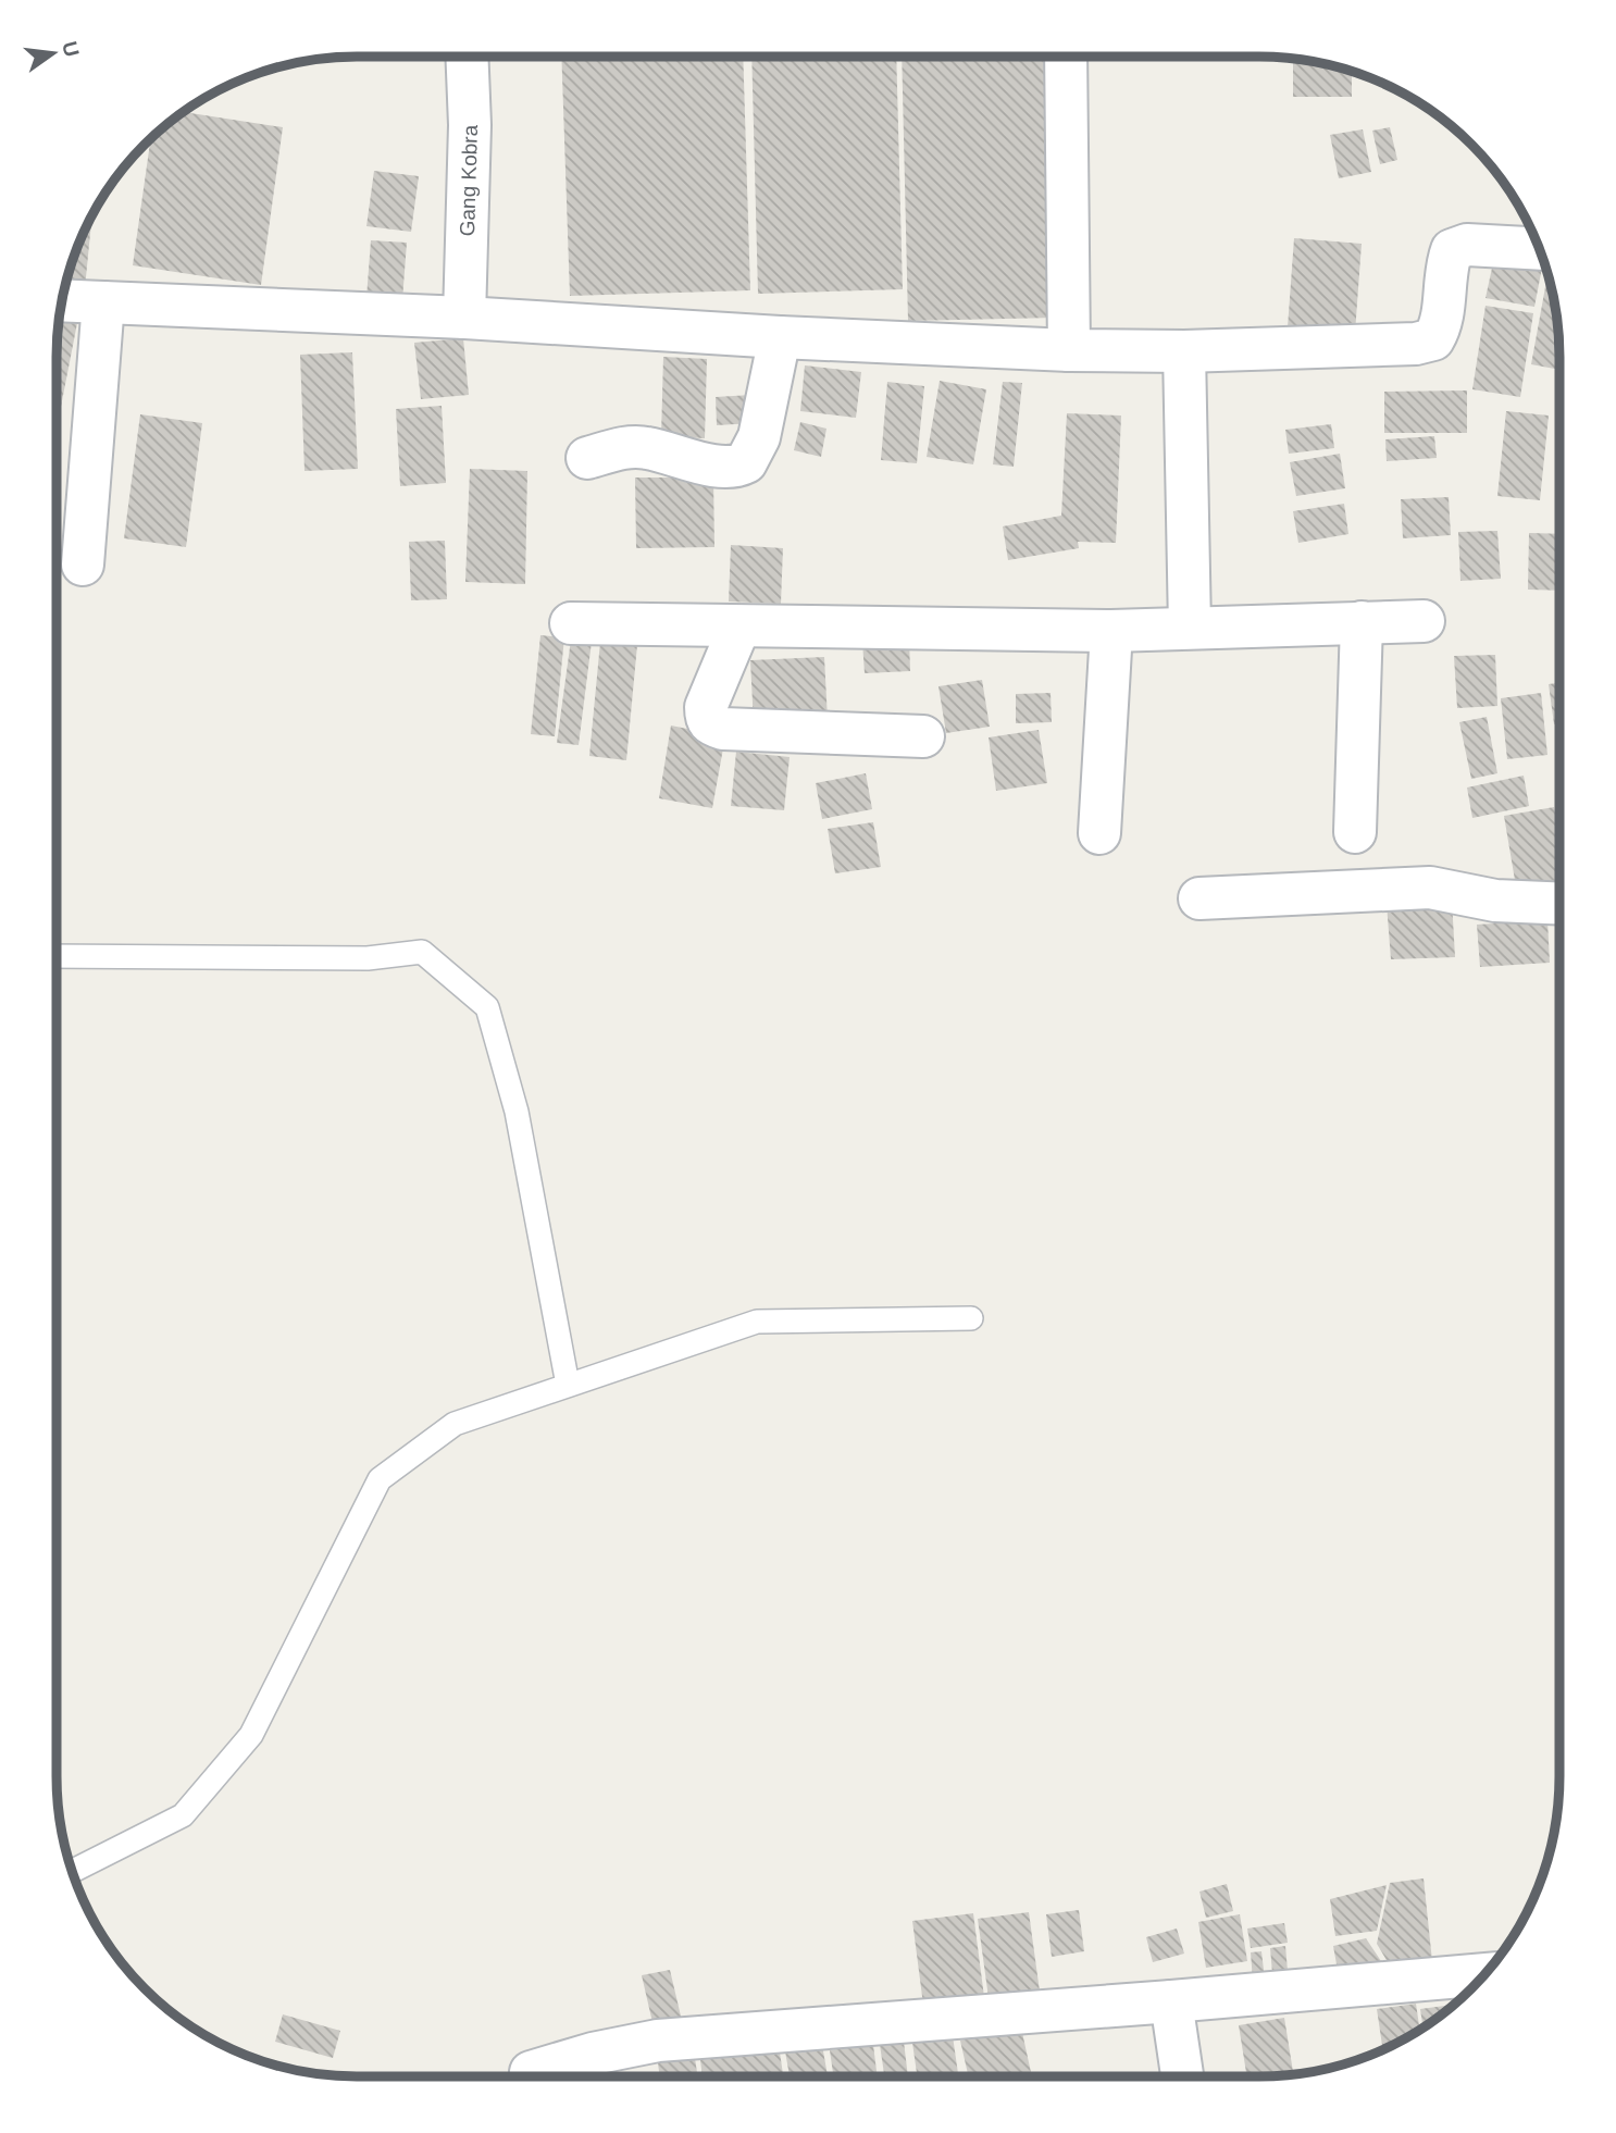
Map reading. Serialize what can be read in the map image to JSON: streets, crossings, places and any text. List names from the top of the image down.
{
  "streets": {
    "street": ["Gang Kobra"]
  },
  "north": "right"
}
